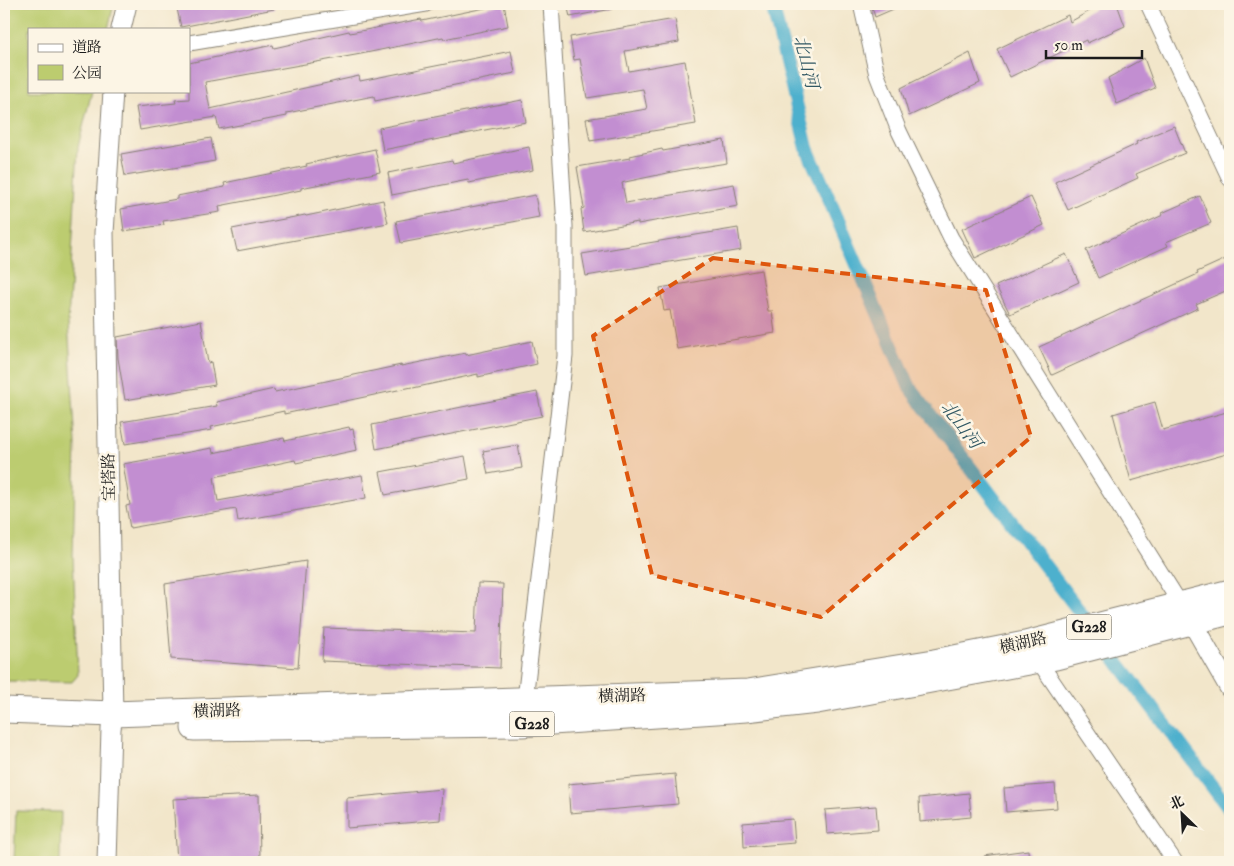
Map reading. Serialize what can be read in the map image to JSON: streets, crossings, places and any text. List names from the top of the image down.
{
  "streets": {
    "highway": ["G228", "横湖路"],
    "street": ["宝塔路"]
  },
  "crossings": [
    ["宝塔路", "横湖路"]
  ],
  "water": ["北山河"],
  "legend": ["道路", "公园"],
  "scale_bar": "50 m",
  "north": "top left"
}
